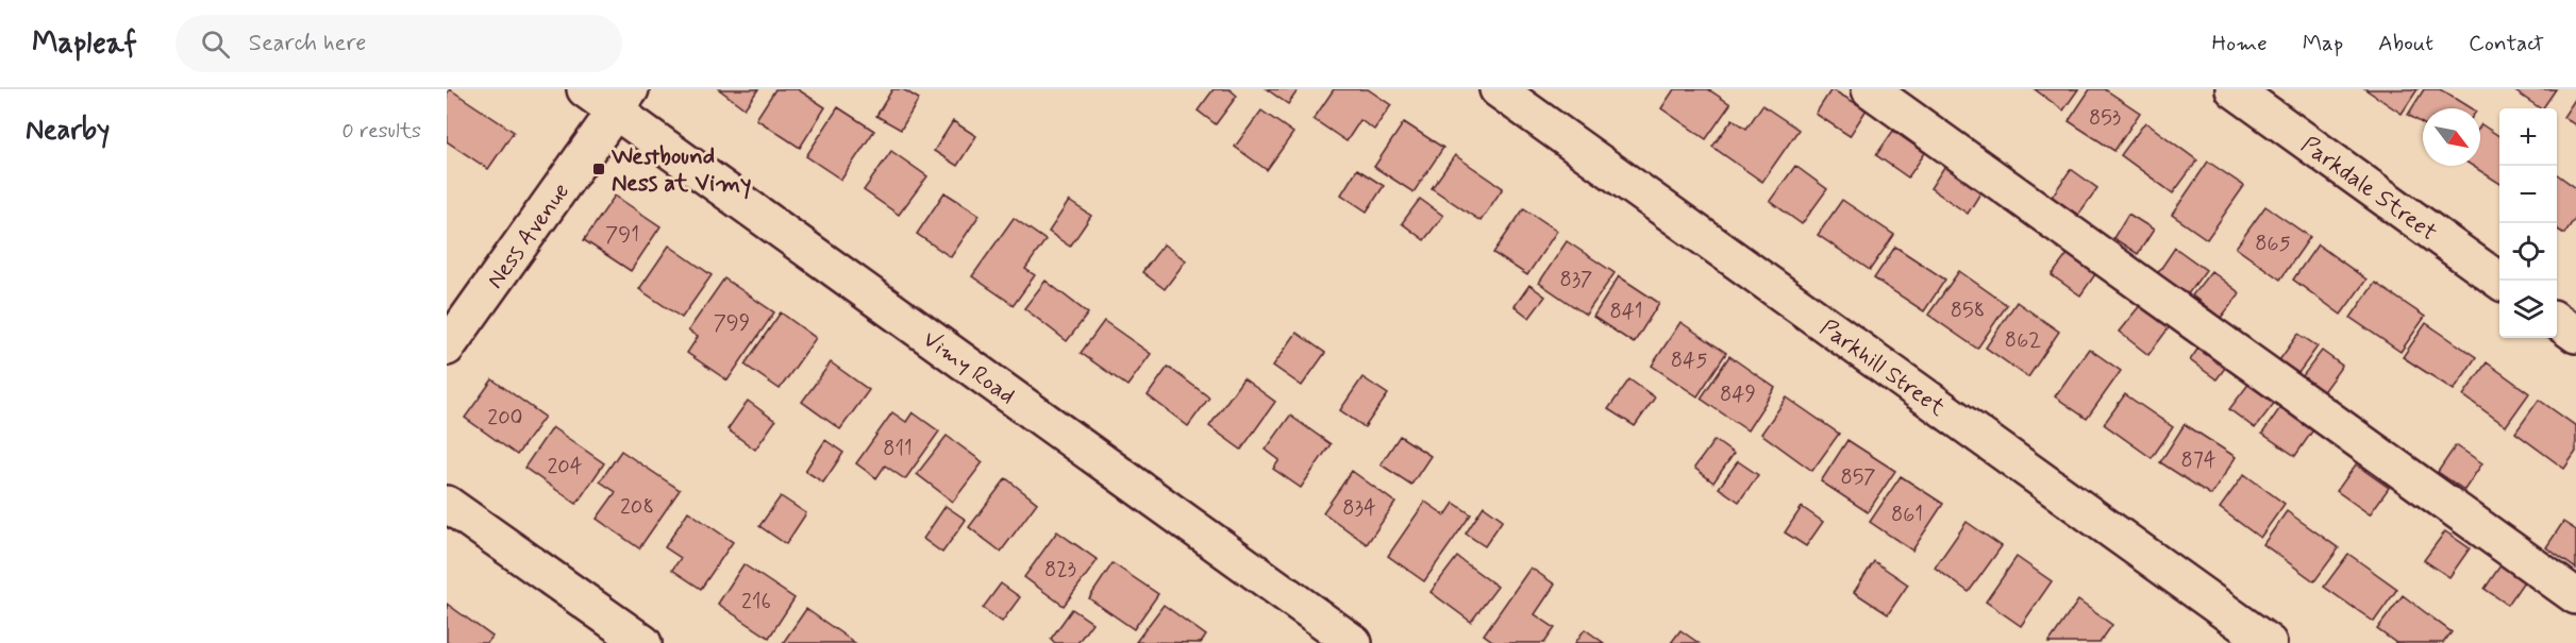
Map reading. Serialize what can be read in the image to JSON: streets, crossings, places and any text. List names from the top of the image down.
{
  "streets": {
    "street": [
      "Parkdale Street",
      "Ness Avenue",
      "Vimy Road",
      "Parkhill Street"
    ]
  },
  "crossings": [
    ["Ness Avenue", "Vimy Road"]
  ],
  "places": {
    "transit": ["Westbound Ness at Vimy"]
  },
  "house_numbers": [
    "853",
    "791",
    "865",
    "837",
    "858",
    "841",
    "799",
    "862",
    "845",
    "849",
    "200",
    "811",
    "874",
    "204",
    "857",
    "208",
    "834",
    "861",
    "823",
    "216"
  ],
  "north": "bottom right",
  "page": {
    "header": "Mapleaf",
    "search": "Search here",
    "nav": [
      "Home",
      "Map",
      "About",
      "Contact"
    ],
    "heading": ["Nearby", "0 results"],
    "map_buttons": ["+", "−"]
  }
}
